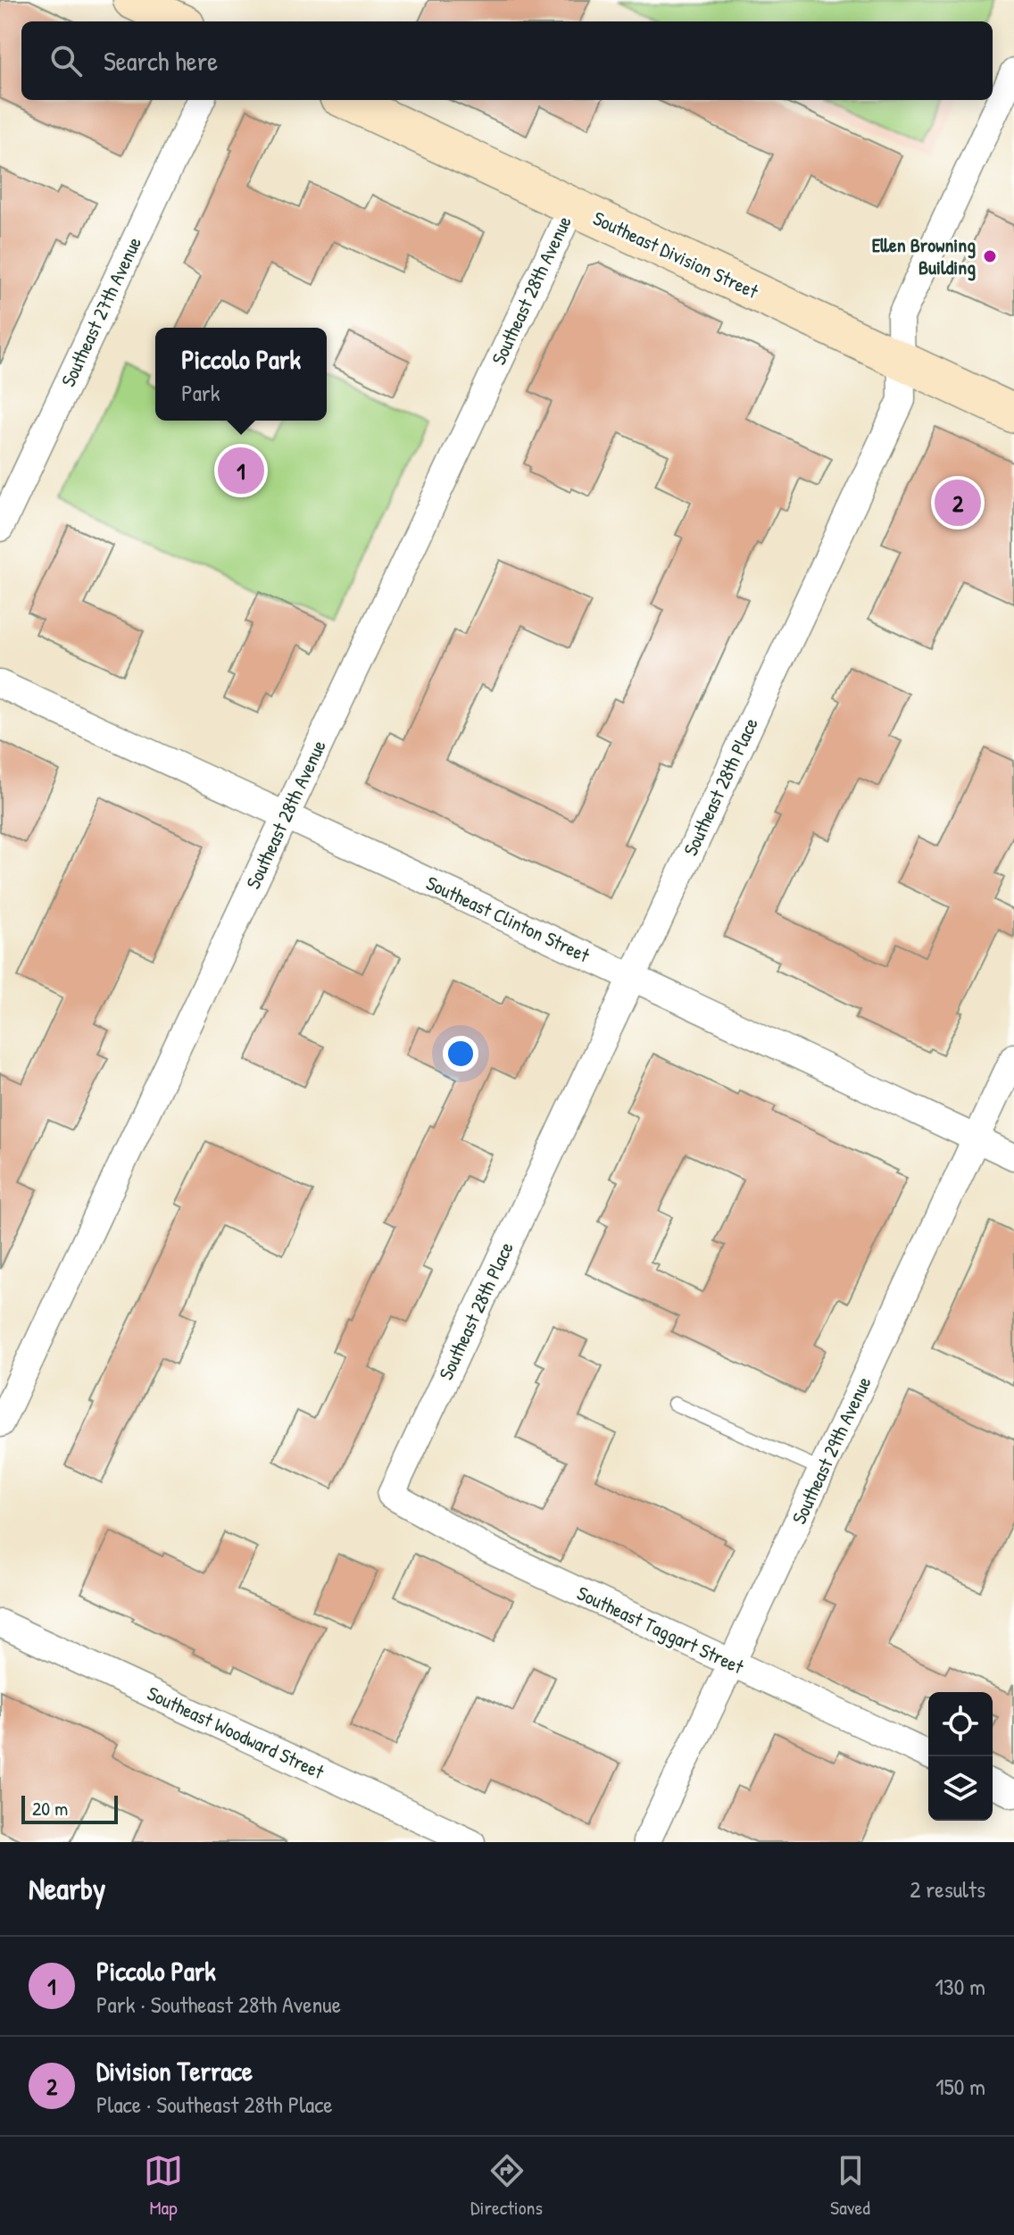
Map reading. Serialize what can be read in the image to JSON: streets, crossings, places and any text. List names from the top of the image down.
{
  "streets": {
    "main road": ["Southeast Division Street"],
    "street": [
      "Southeast 28th Avenue",
      "Southeast 27th Avenue",
      "Southeast 28th Place",
      "Southeast Clinton Street",
      "Southeast 29th Avenue",
      "Southeast Taggart Street",
      "Southeast Woodward Street"
    ]
  },
  "crossings": [
    ["Southeast Division Street", "Southeast 28th Avenue"],
    ["Southeast Division Street", "Southeast 28th Place"],
    ["Southeast 28th Avenue", "Southeast Clinton Street"],
    ["Southeast 28th Place", "Southeast Clinton Street"],
    ["Southeast 28th Place", "Southeast Taggart Street"],
    ["Southeast Clinton Street", "Southeast 29th Avenue"],
    ["Southeast 29th Avenue", "Southeast Taggart Street"]
  ],
  "places": ["Ellen Browning Building"],
  "scale_bar": "20 m",
  "page": {
    "search": "Search here",
    "popup": ["Piccolo Park", "Park"],
    "pins": ["1", "2"],
    "scale": "20 m",
    "heading": ["Nearby", "2 results"],
    "list": [
      {
        "mark": "1",
        "name": "Piccolo Park",
        "note": "Park · Southeast 28th Avenue",
        "value": "130 m"
      },
      {
        "mark": "2",
        "name": "Division Terrace",
        "note": "Place · Southeast 28th Place",
        "value": "150 m"
      }
    ],
    "nav": ["Map", "Directions", "Saved"]
  }
}
